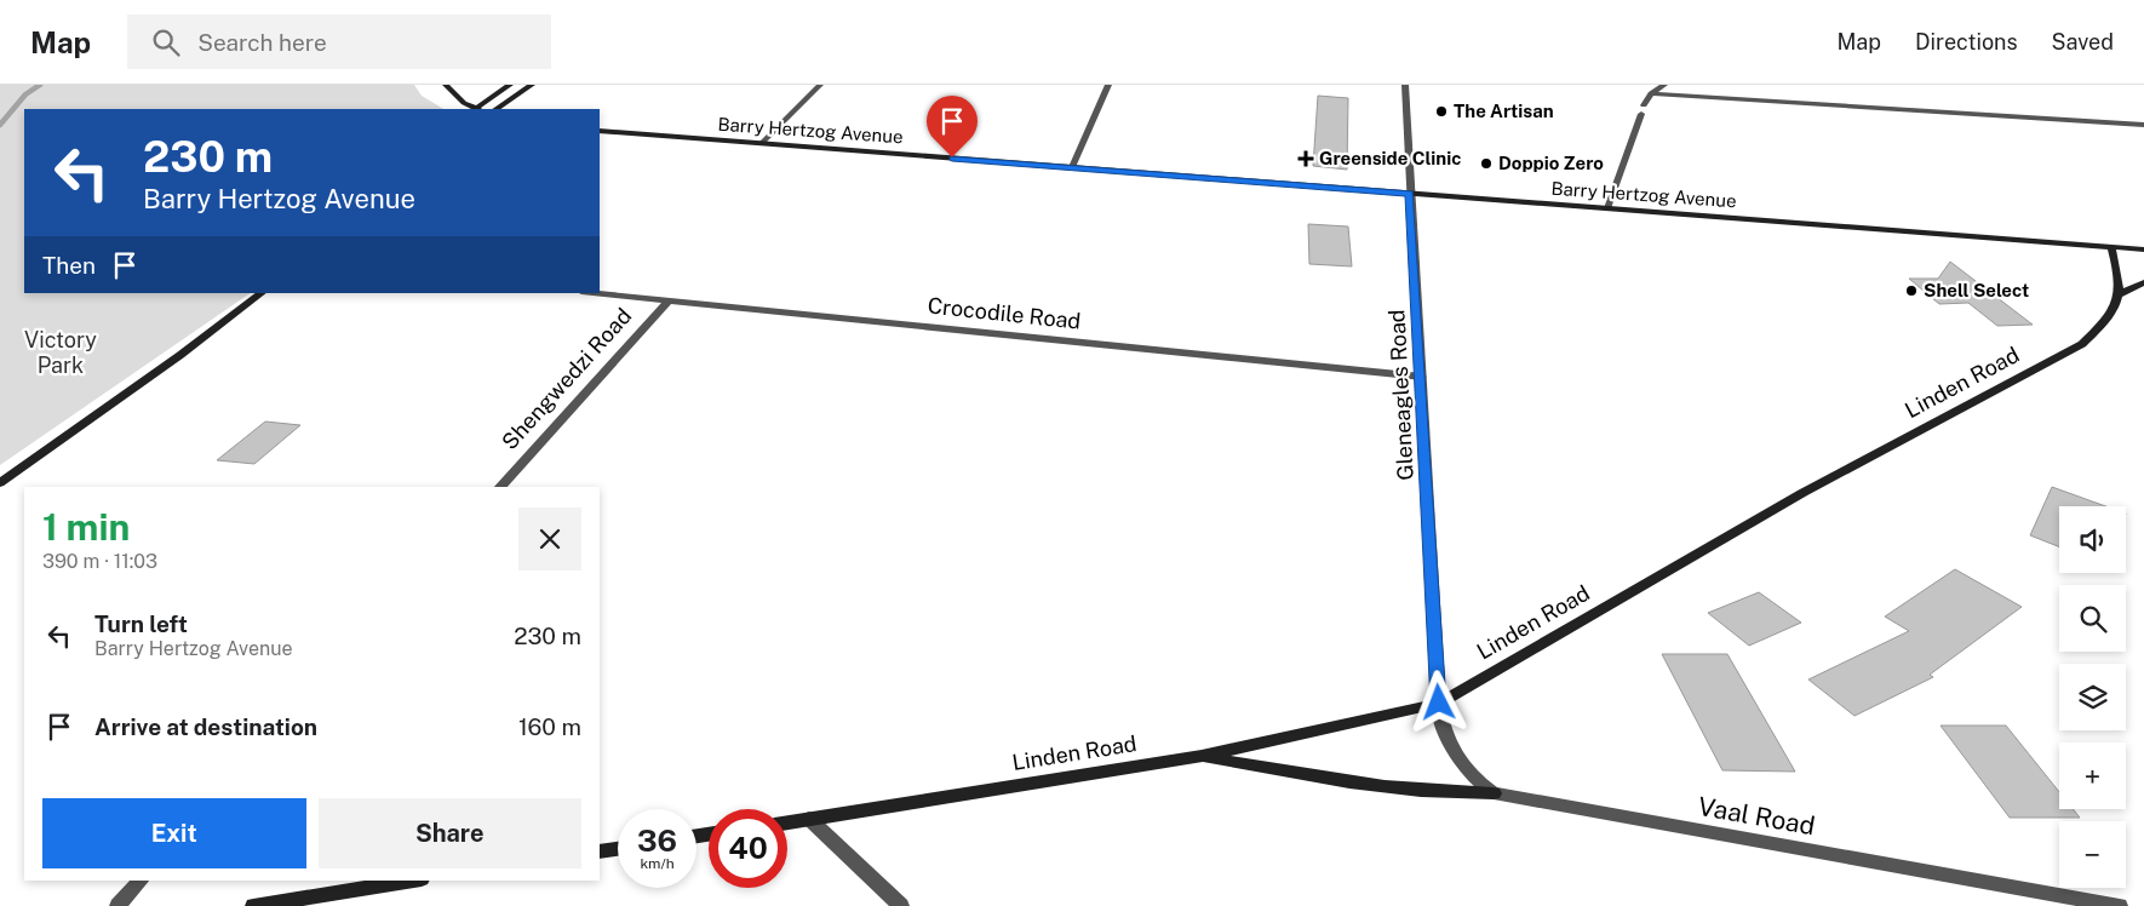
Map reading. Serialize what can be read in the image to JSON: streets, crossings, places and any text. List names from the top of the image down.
{
  "streets": {
    "main road": ["Barry Hertzog Avenue", "Linden Road"],
    "street": [
      "Crocodile Road",
      "Shengwedzi Road",
      "Gleneagles Road",
      "Vaal Road"
    ]
  },
  "crossings": [
    ["Barry Hertzog Avenue", "Gleneagles Road"],
    ["Crocodile Road", "Shengwedzi Road"],
    ["Crocodile Road", "Gleneagles Road"],
    ["Linden Road", "Gleneagles Road"],
    ["Linden Road", "Vaal Road"],
    ["Gleneagles Road", "Vaal Road"]
  ],
  "parks": ["Victory Park"],
  "places": {
    "other": ["The Artisan", "Doppio Zero", "Shell Select"],
    "health": ["Greenside Clinic"]
  },
  "page": {
    "header": "Map",
    "search": "Search here",
    "nav": ["Map", "Directions", "Saved"],
    "turn": ["230 m", "Barry Hertzog Avenue"],
    "then": "Then",
    "heading": ["1 min", "390 m · 11:03"],
    "map_buttons": ["+", "−"],
    "list": [
      {
        "name": "Turn left",
        "note": "Barry Hertzog Avenue",
        "value": "230 m"
      },
      {
        "name": "Arrive at destination",
        "value": "160 m"
      }
    ],
    "buttons": ["Exit", "Share"],
    "speed": "36 km/h",
    "limit": "40"
  }
}
